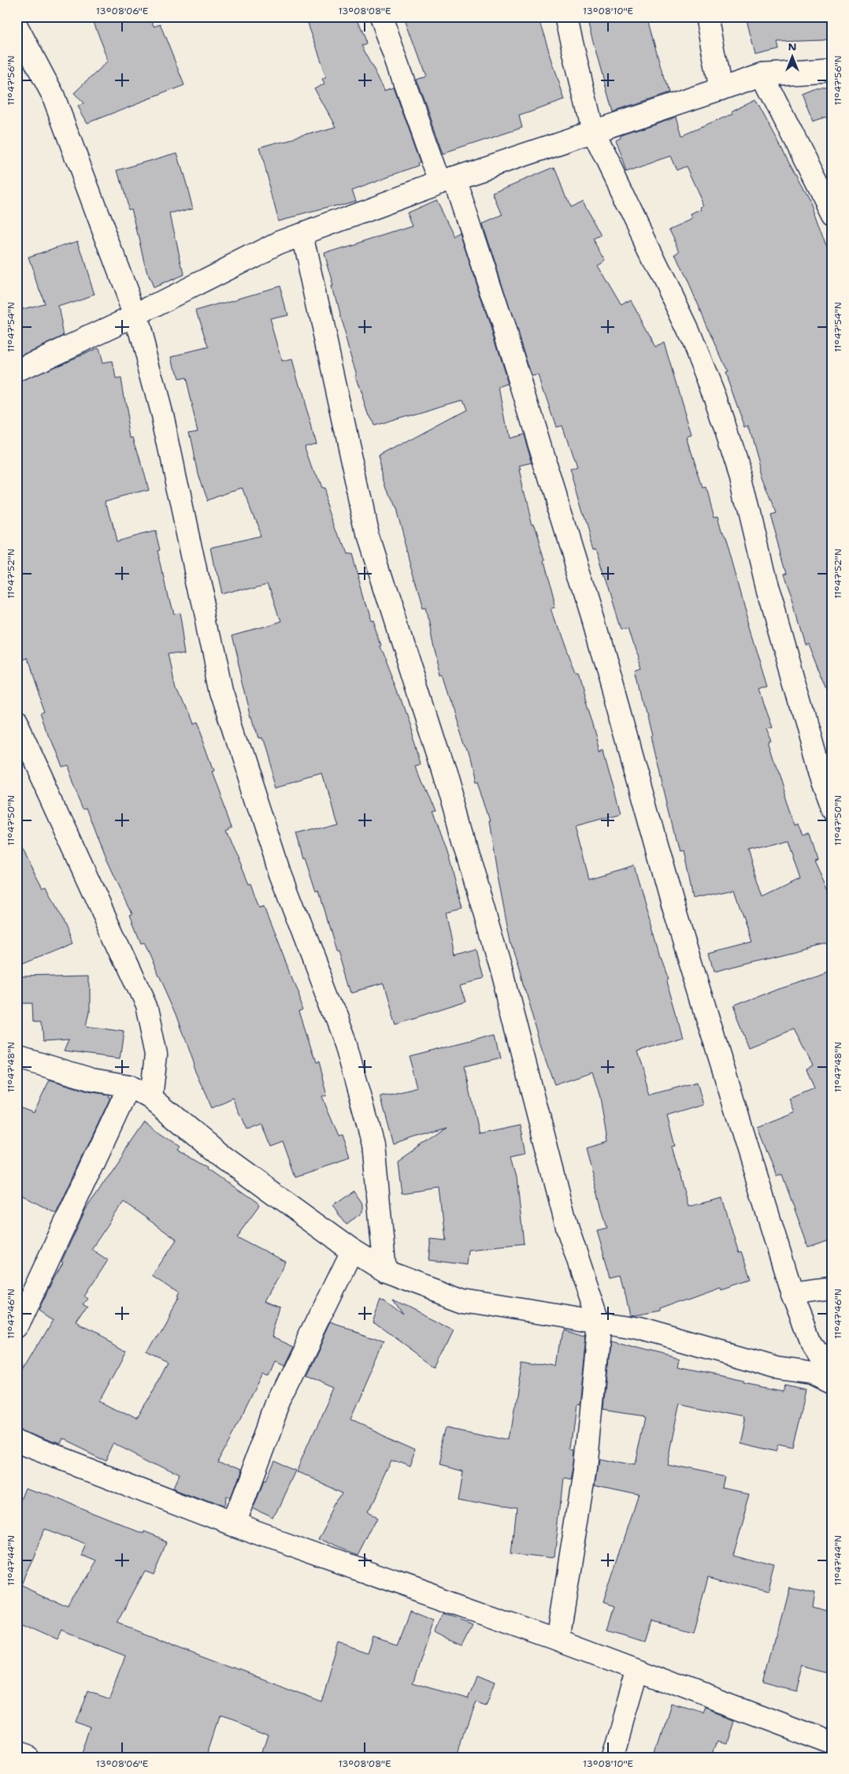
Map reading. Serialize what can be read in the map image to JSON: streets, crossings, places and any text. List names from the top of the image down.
{
  "north": "top",
  "coordinates": [
    "13°08'06\"E",
    "13°08'08\"E",
    "13°08'10\"E",
    "11°47'56\"N",
    "11°47'54\"N",
    "11°47'52\"N",
    "11°47'50\"N",
    "11°47'48\"N",
    "11°47'46\"N",
    "11°47'44\"N"
  ]
}
